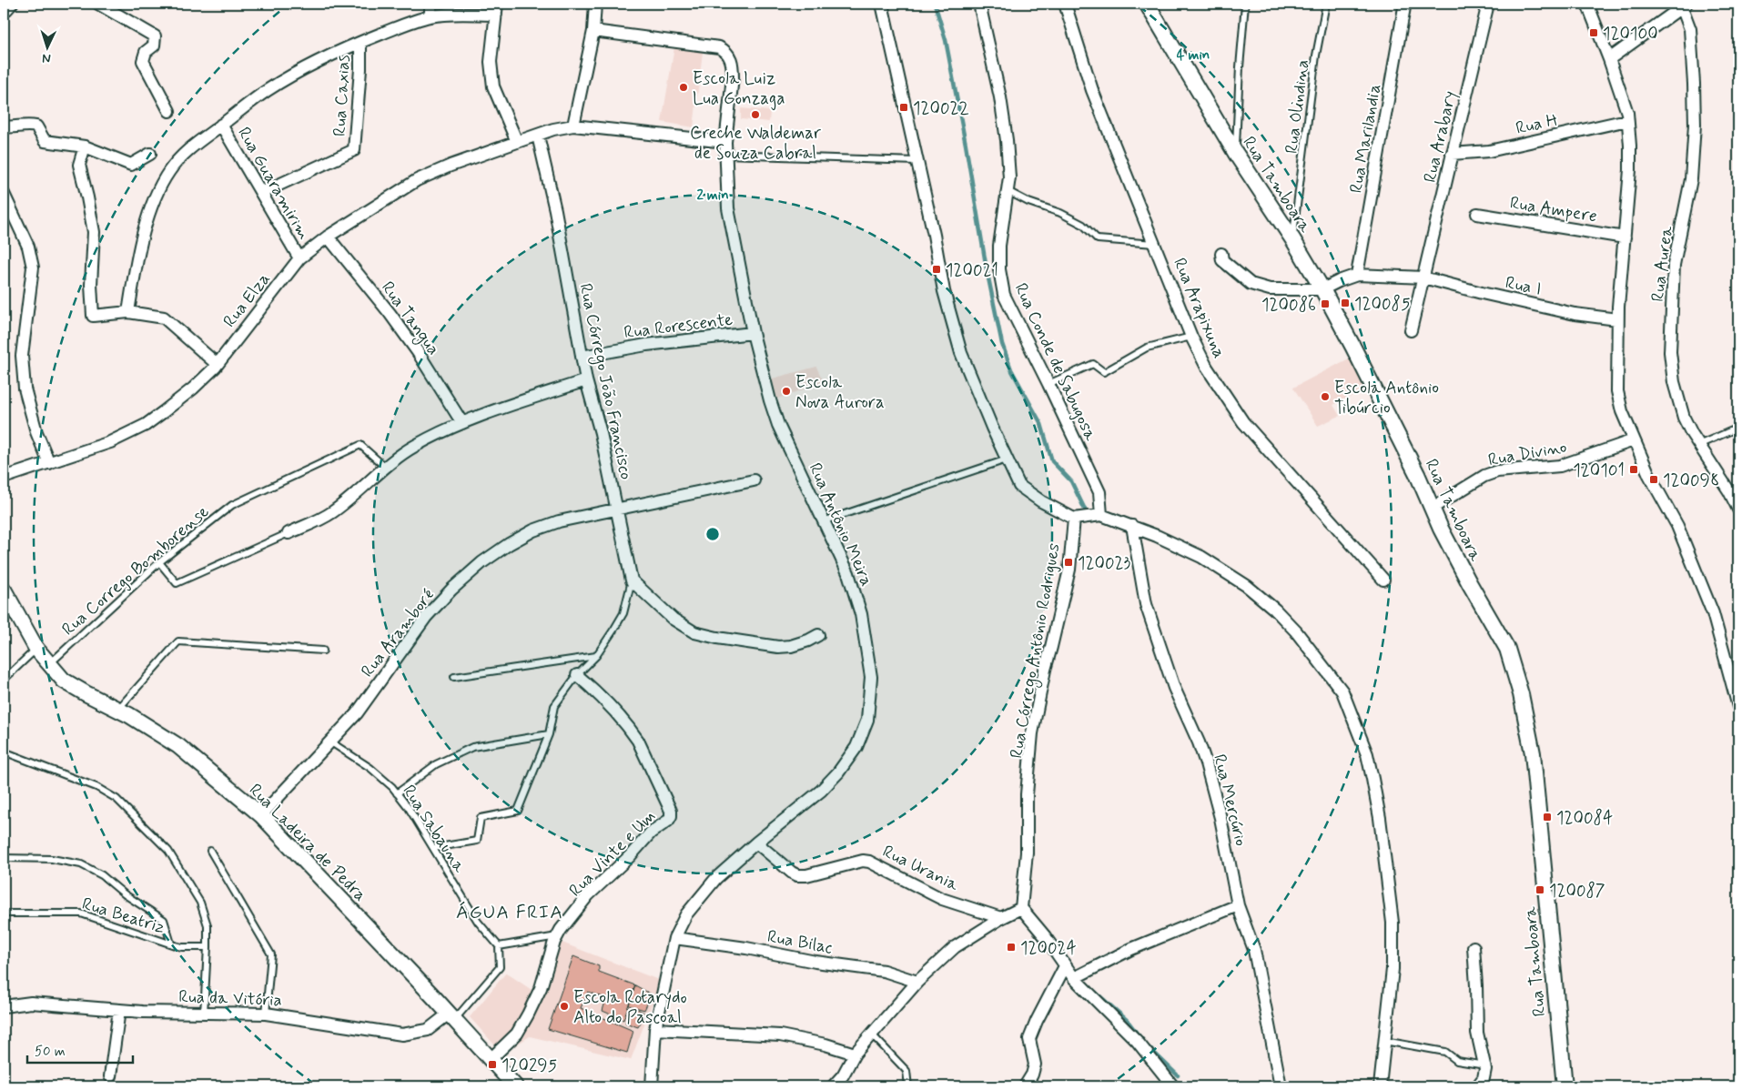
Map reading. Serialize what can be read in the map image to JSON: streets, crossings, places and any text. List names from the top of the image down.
{
  "streets": {
    "street": [
      "Rua Caxias",
      "Rua H",
      "Rua Arabary",
      "Rua Marilandia",
      "Rua Guaramirim",
      "Rua Tamboara",
      "Rua Ampere",
      "Rua Aurea",
      "Rua I",
      "Rua Elza",
      "Rua Arapixuna",
      "Rua Tangua",
      "Rua Rorescente",
      "Rua Conde de Sabugosa",
      "Rua Córrego João Francisco",
      "Rua Divino",
      "Rua Antônio Meira",
      "Rua Aramboré",
      "Rua Córrego Antônio Rodrigues",
      "Rua Mercúrio",
      "Rua Ladeira de Pedra",
      "Rua Vinte e Um",
      "Rua Urania",
      "Rua Bilac",
      "Rua da Vitória"
    ],
    "lane": [
      "Rua Olindina",
      "Rua Corrego Bomborense",
      "Rua Sabauna",
      "Rua Beatriz"
    ]
  },
  "crossings": [
    ["Rua Caxias", "Rua Guaramirim"],
    ["Rua Olindina", "Rua Tamboara"],
    ["Rua H", "Rua Arabary"],
    ["Rua Arabary", "Rua I"],
    ["Rua Marilandia", "Rua I"],
    ["Rua Guaramirim", "Rua Elza"],
    ["Rua Tamboara", "Rua Divino"],
    ["Rua Elza", "Rua Tangua"],
    ["Rua Elza", "Rua Córrego João Francisco"],
    ["Rua Elza", "Rua Antônio Meira"],
    ["Rua Rorescente", "Rua Córrego João Francisco"],
    ["Rua Rorescente", "Rua Antônio Meira"],
    ["Rua Córrego João Francisco", "Rua Aramboré"],
    ["Rua Córrego João Francisco", "Rua Sabauna"],
    ["Rua Córrego João Francisco", "Rua Vinte e Um"],
    ["Rua Antônio Meira", "Rua Urania"],
    ["Rua Antônio Meira", "Rua Bilac"],
    ["Rua Corrego Bomborense", "Rua Ladeira de Pedra"],
    ["Rua Aramboré", "Rua Sabauna"],
    ["Rua Aramboré", "Rua Ladeira de Pedra"],
    ["Rua Ladeira de Pedra", "Rua Vinte e Um"],
    ["Rua Ladeira de Pedra", "Rua da Vitória"]
  ],
  "districts": ["ÁGUA FRIA"],
  "places": {
    "transit": [
      "120100",
      "120022",
      "120021",
      "120085",
      "120086",
      "120101",
      "120098",
      "120023",
      "120084",
      "120087",
      "120024",
      "120295"
    ],
    "other": [
      "Escola Luiz Lua Gonzaga",
      "Creche Waldemar de Souza Cabral",
      "Escola Nova Aurora",
      "Escola Antônio Tibúrcio",
      "Escola Rotarydo Alto do Pascoal"
    ]
  },
  "scale_bar": "50 m",
  "north": "bottom",
  "rings": ["4 min", "2 min"]
}
